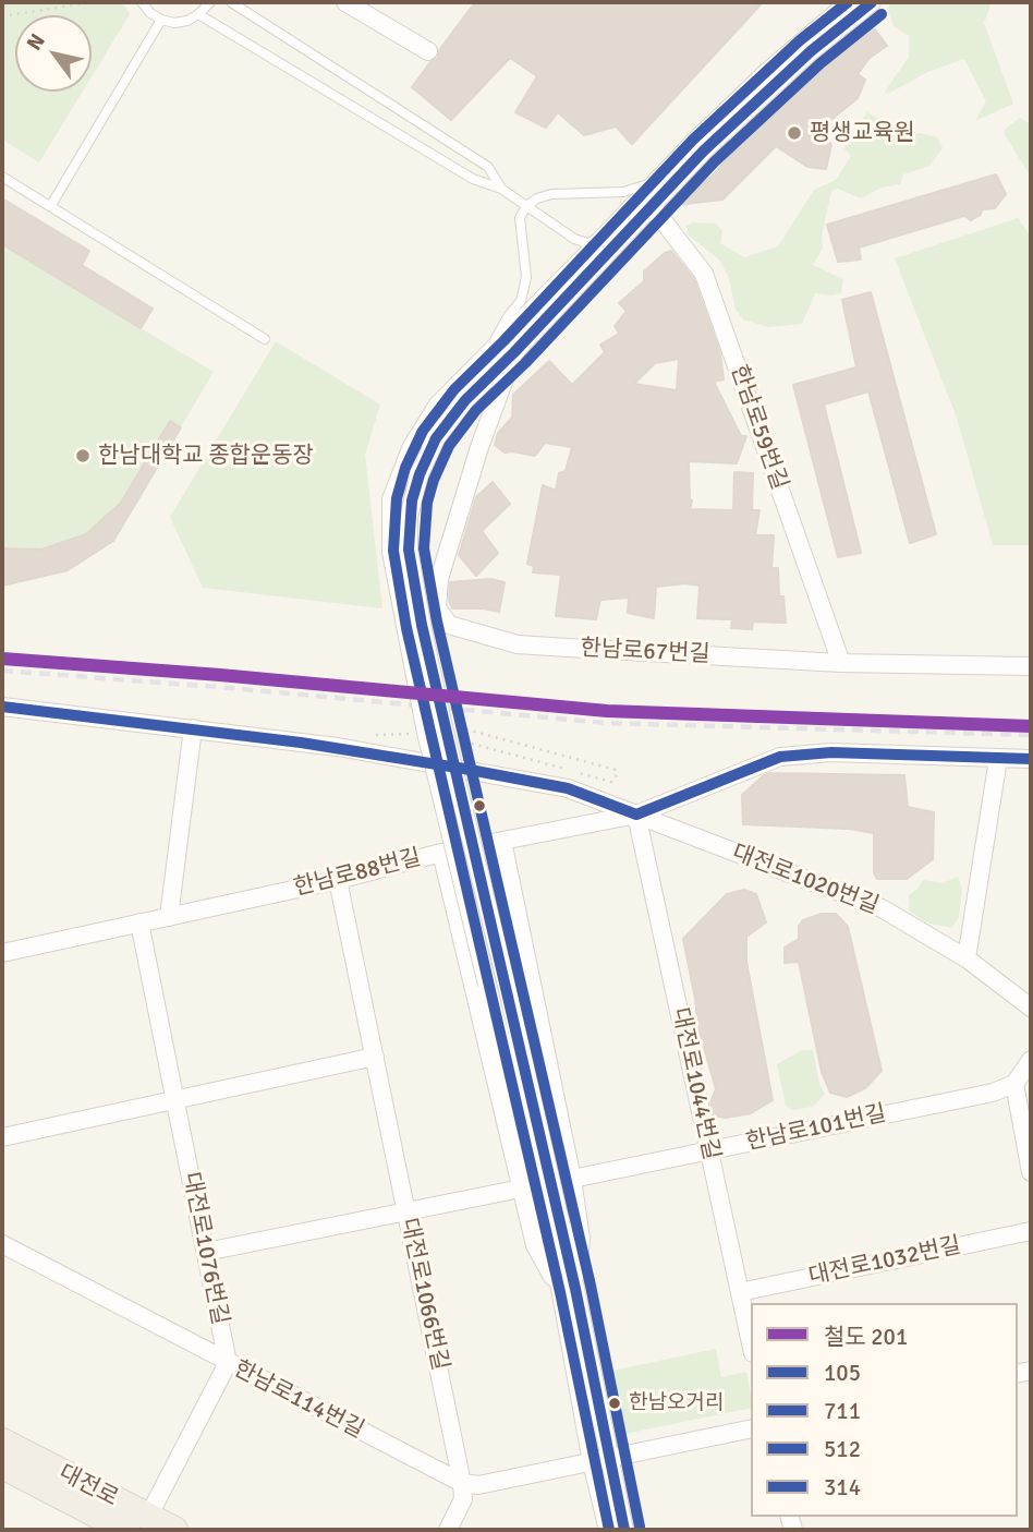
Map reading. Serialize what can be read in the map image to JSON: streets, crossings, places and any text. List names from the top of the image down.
{
  "streets": {
    "main road": ["대전로"],
    "street": [
      "한남로59번길",
      "한남로67번길",
      "한남로88번길",
      "대전로1020번길",
      "대전로1044번길",
      "한남로101번길",
      "대전로1076번길",
      "대전로1032번길",
      "대전로1066번길",
      "한남로114번길"
    ]
  },
  "crossings": [
    ["한남로59번길", "한남로67번길"],
    ["한남로88번길", "대전로1020번길"],
    ["한남로88번길", "대전로1044번길"],
    ["한남로88번길", "대전로1076번길"],
    ["한남로88번길", "대전로1066번길"],
    ["대전로1020번길", "대전로1044번길"],
    ["대전로1044번길", "한남로101번길"],
    ["대전로1044번길", "대전로1032번길"],
    ["대전로1076번길", "한남로114번길"],
    ["대전로1066번길", "한남로114번길"]
  ],
  "places": ["평생교육원", "한남대학교 종합운동장", "한남오거리"],
  "lines": [
    "transit line 105",
    "transit line 314",
    "transit line 711",
    "rail line 201",
    "transit line 512"
  ],
  "legend": [
    "철도 201",
    "105",
    "711",
    "512",
    "314"
  ],
  "north": "top left"
}
